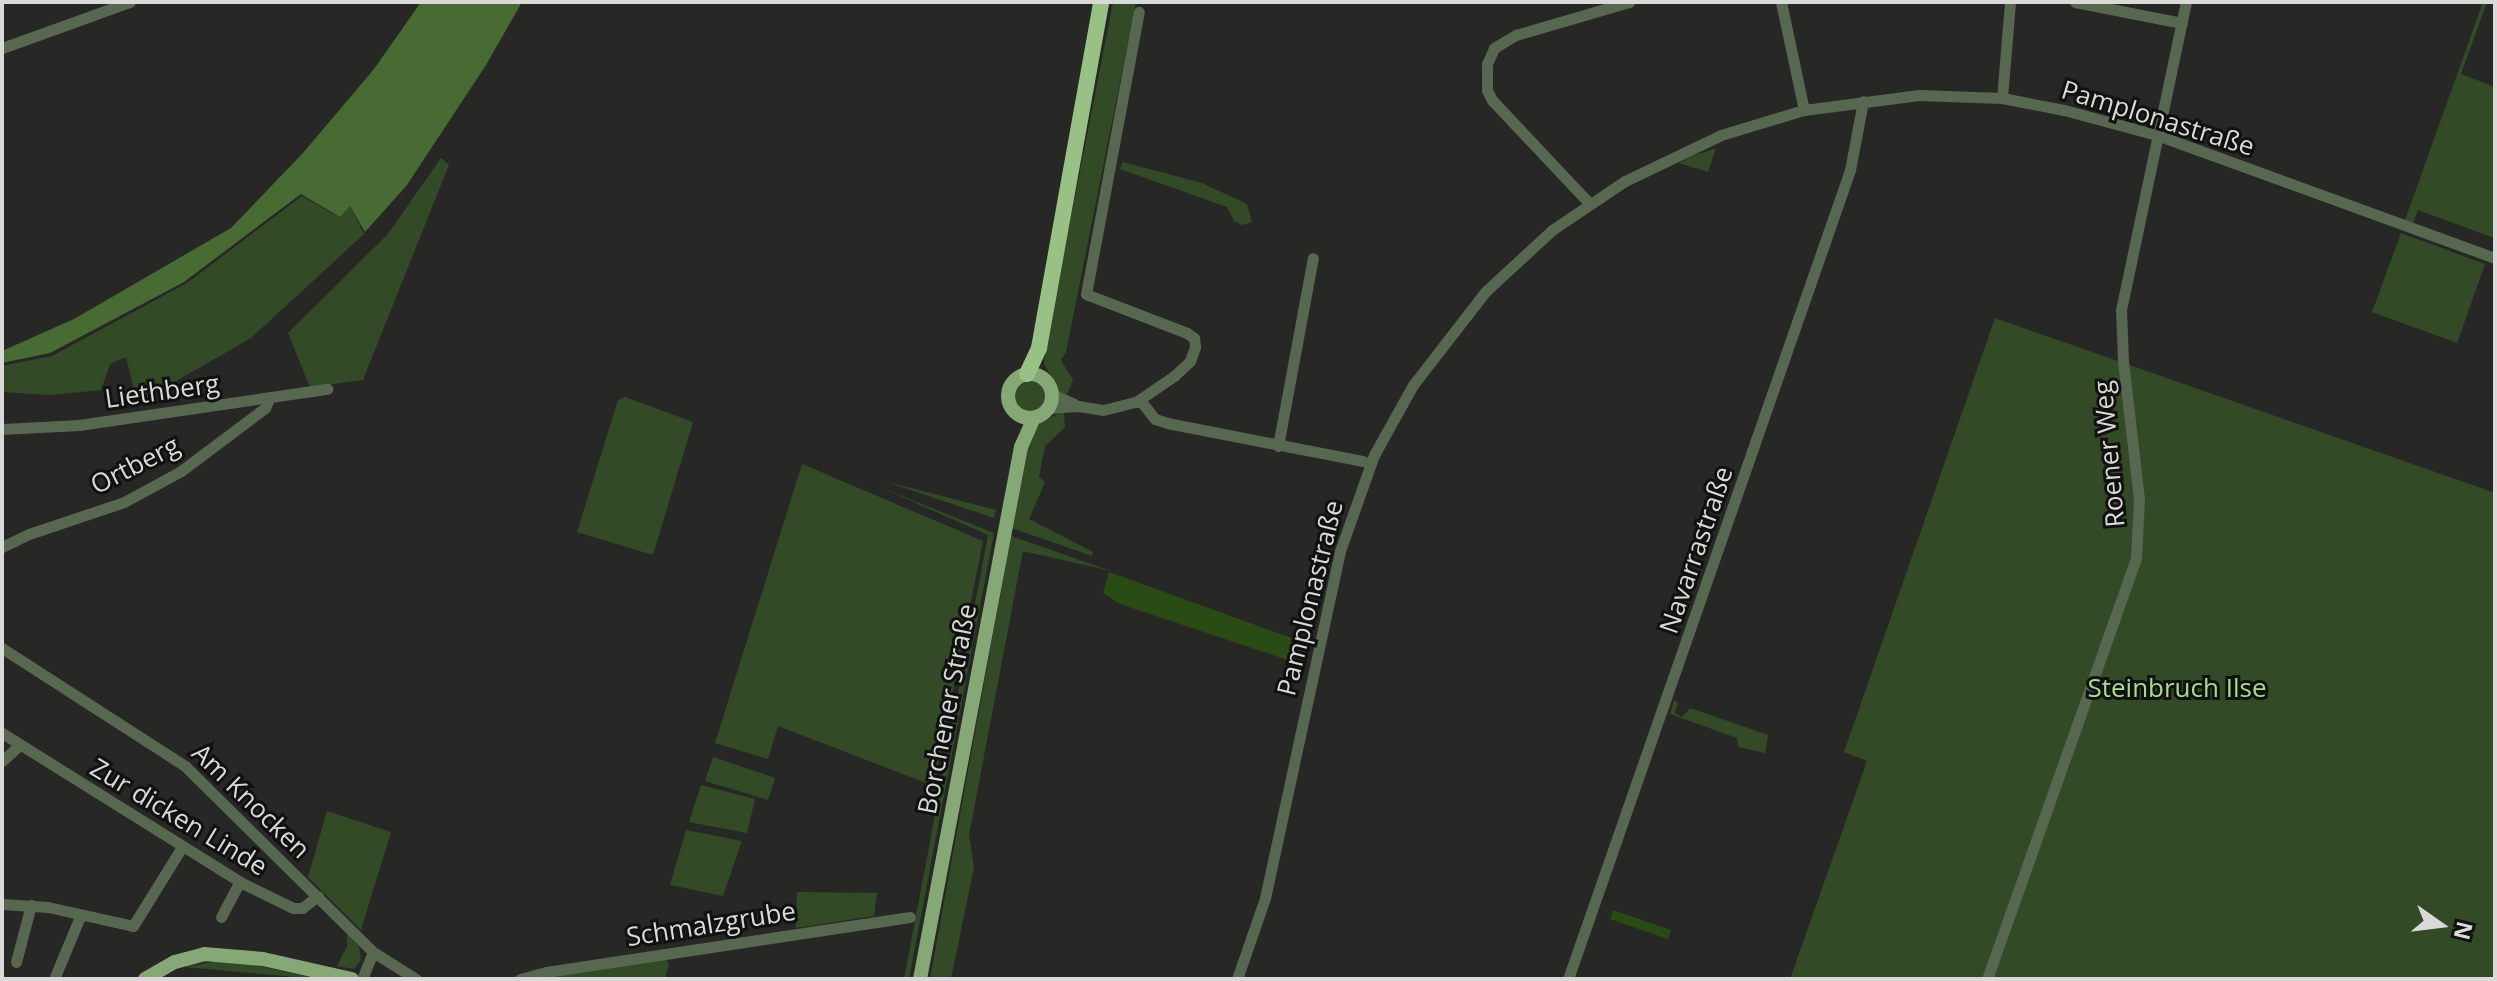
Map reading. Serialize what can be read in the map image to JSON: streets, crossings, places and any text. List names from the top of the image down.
{
  "streets": {
    "main road": ["Borchener Straße"],
    "street": [
      "Pamplonastraße",
      "Liethberg",
      "Roener Weg",
      "Ortberg",
      "Navarrastraße",
      "Am Knocken",
      "Zur dicken Linde",
      "Schmalzgrube"
    ]
  },
  "crossings": [
    ["Pamplonastraße", "Roener Weg"],
    ["Pamplonastraße", "Navarrastraße"],
    ["Liethberg", "Ortberg"],
    ["Am Knocken", "Zur dicken Linde"]
  ],
  "parks": ["Steinbruch Ilse"],
  "north": "right"
}
